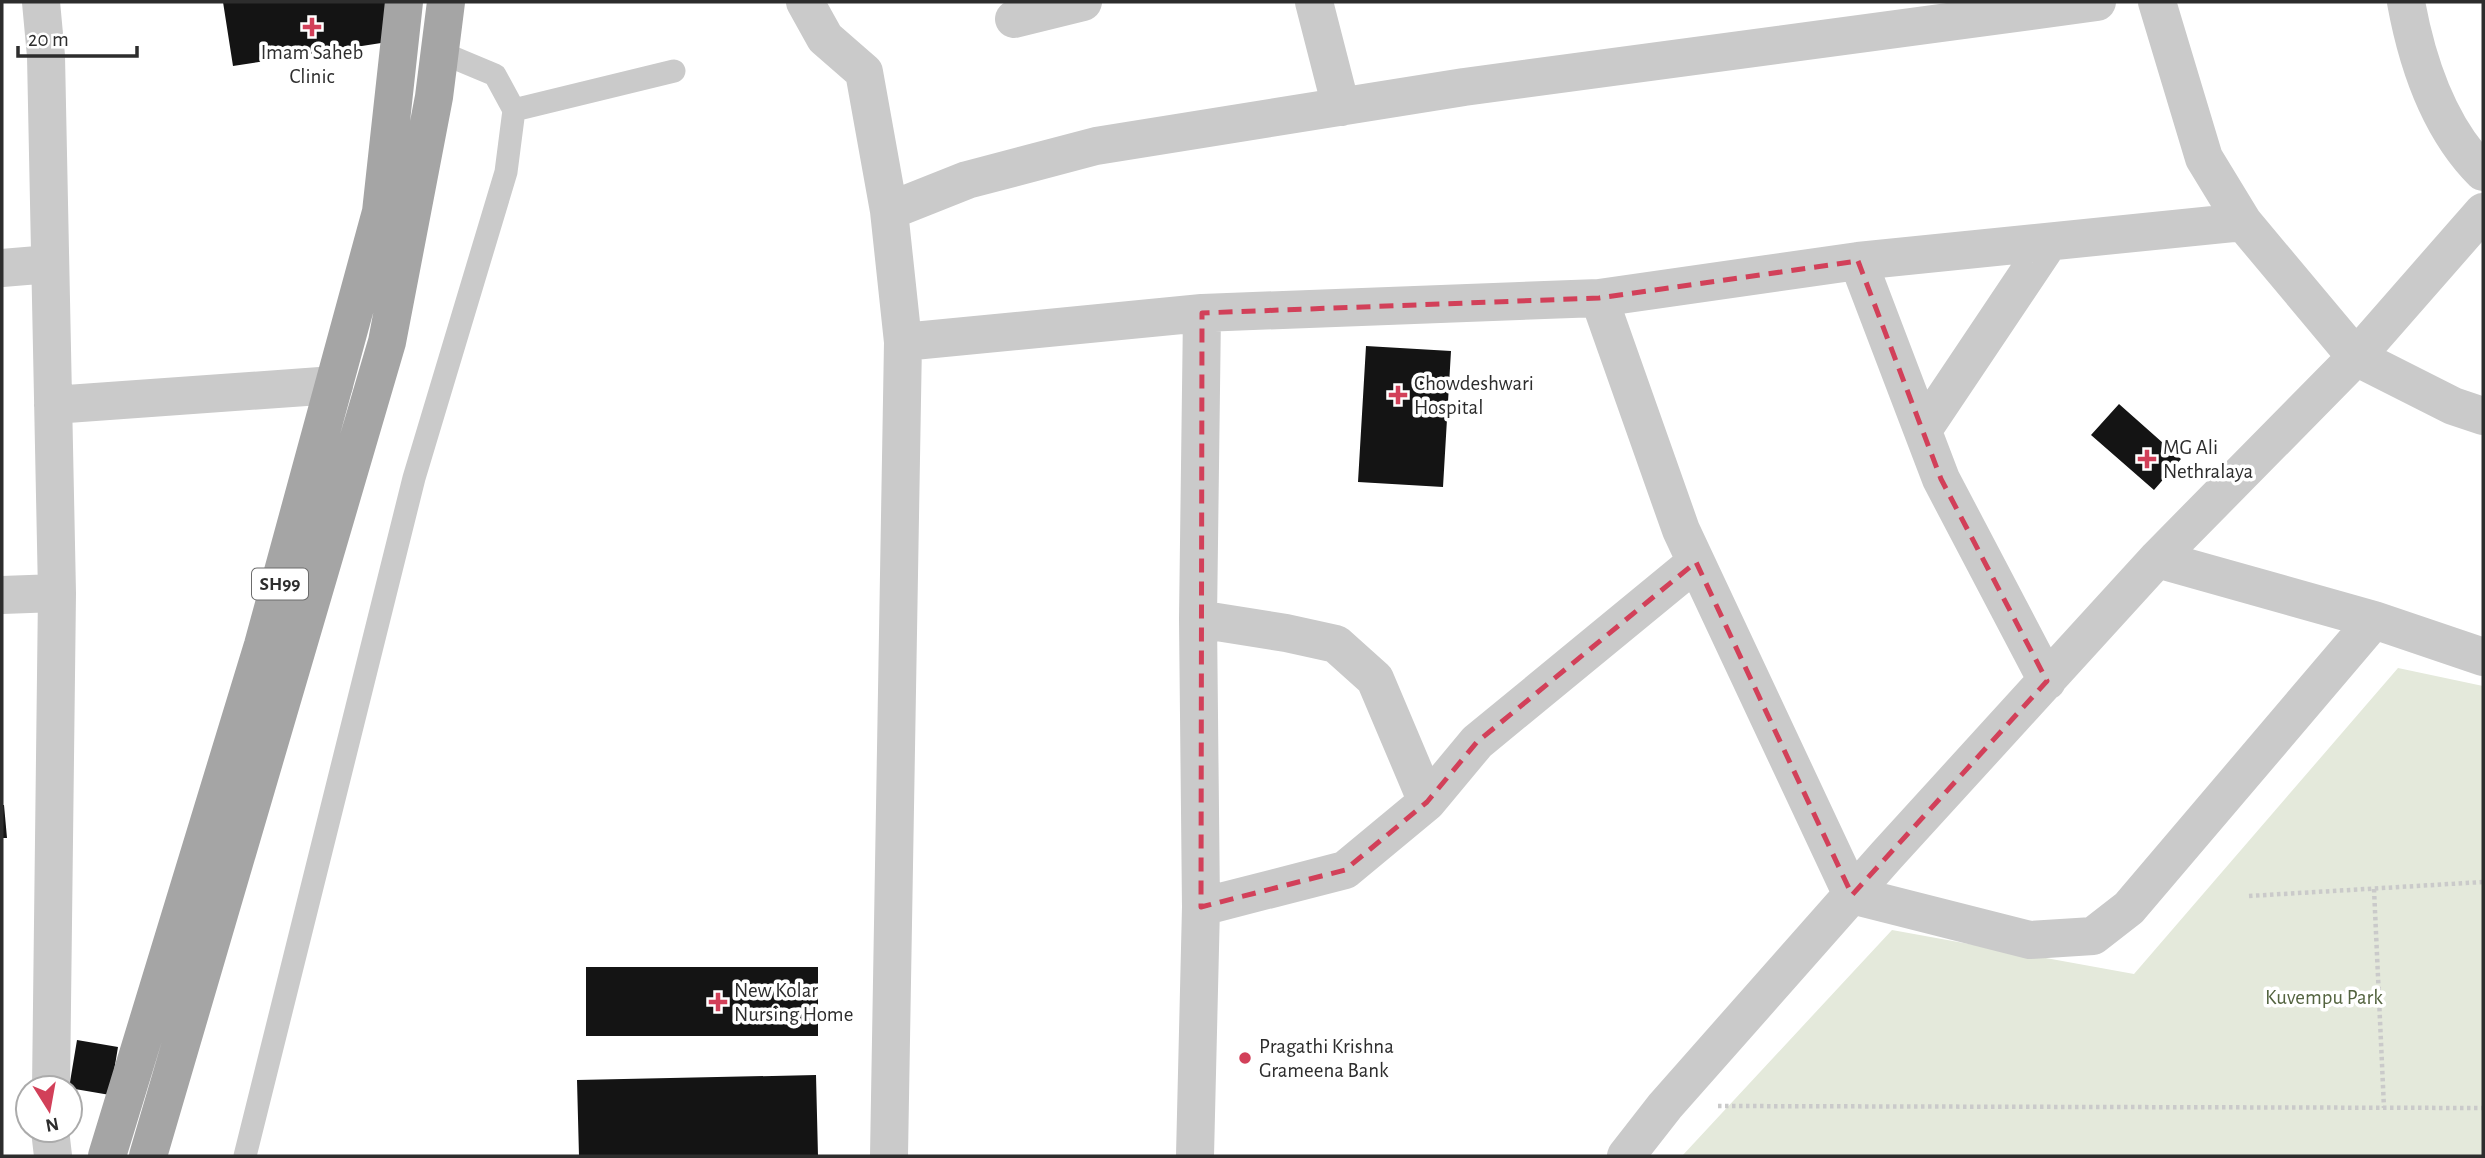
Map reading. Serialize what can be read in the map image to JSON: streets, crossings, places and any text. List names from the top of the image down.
{
  "streets": {
    "main road": ["SH99"]
  },
  "parks": ["Kuvempu Park"],
  "places": {
    "health": [
      "Imam Saheb Clinic",
      "Chowdeshwari Hospital",
      "MG Ali Nethralaya",
      "New Kolar Nursing Home"
    ],
    "other": ["Pragathi Krishna Grameena Bank"]
  },
  "scale_bar": "20 m",
  "north": "bottom"
}
